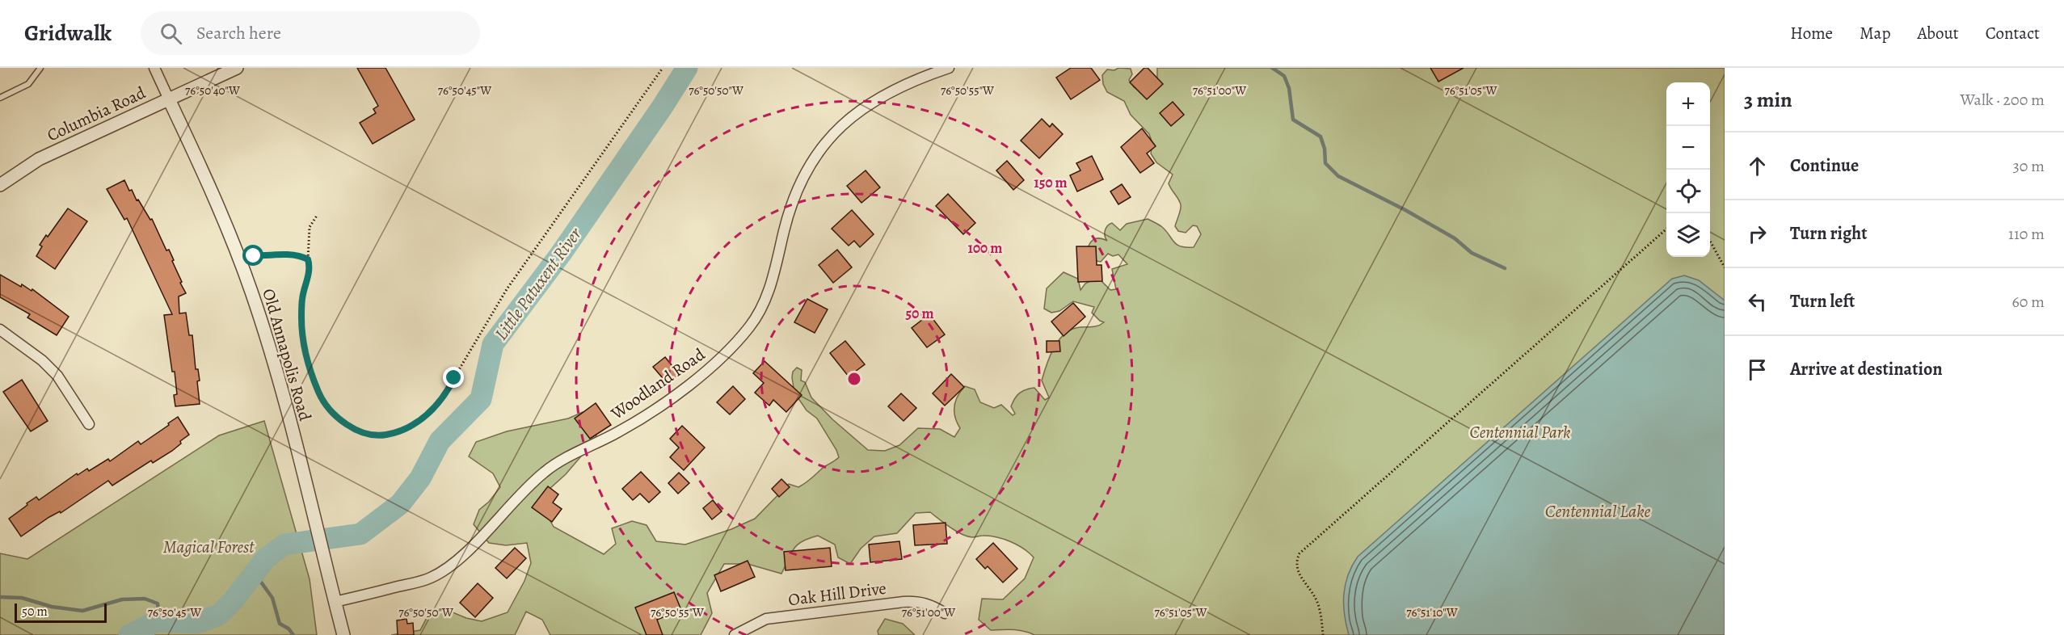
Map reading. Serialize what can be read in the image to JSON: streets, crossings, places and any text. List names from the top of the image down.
{
  "streets": {
    "street": [
      "Columbia Road",
      "Old Annapolis Road",
      "Woodland Road",
      "Oak Hill Drive"
    ]
  },
  "crossings": [
    ["Columbia Road", "Old Annapolis Road"],
    ["Old Annapolis Road", "Woodland Road"]
  ],
  "water": ["Little Patuxent River", "Centennial Lake"],
  "parks": ["Centennial Park", "Magical Forest"],
  "scale_bar": "50 m",
  "page": {
    "header": "Gridwalk",
    "search": "Search here",
    "nav": [
      "Home",
      "Map",
      "About",
      "Contact"
    ],
    "heading": ["3 min", "Walk · 200 m"],
    "map_buttons": ["+", "−"],
    "list": [
      ["Continue", "30 m"],
      ["Turn right", "110 m"],
      ["Turn left", "60 m"],
      "Arrive at destination"
    ],
    "scale": "50 m"
  },
  "coordinates": [
    "76°50'40\"W",
    "76°50'45\"W",
    "76°50'50\"W",
    "76°50'55\"W",
    "76°51'00\"W",
    "76°51'05\"W",
    "76°51'10\"W"
  ],
  "rings": ["150 m", "100 m", "50 m"]
}
